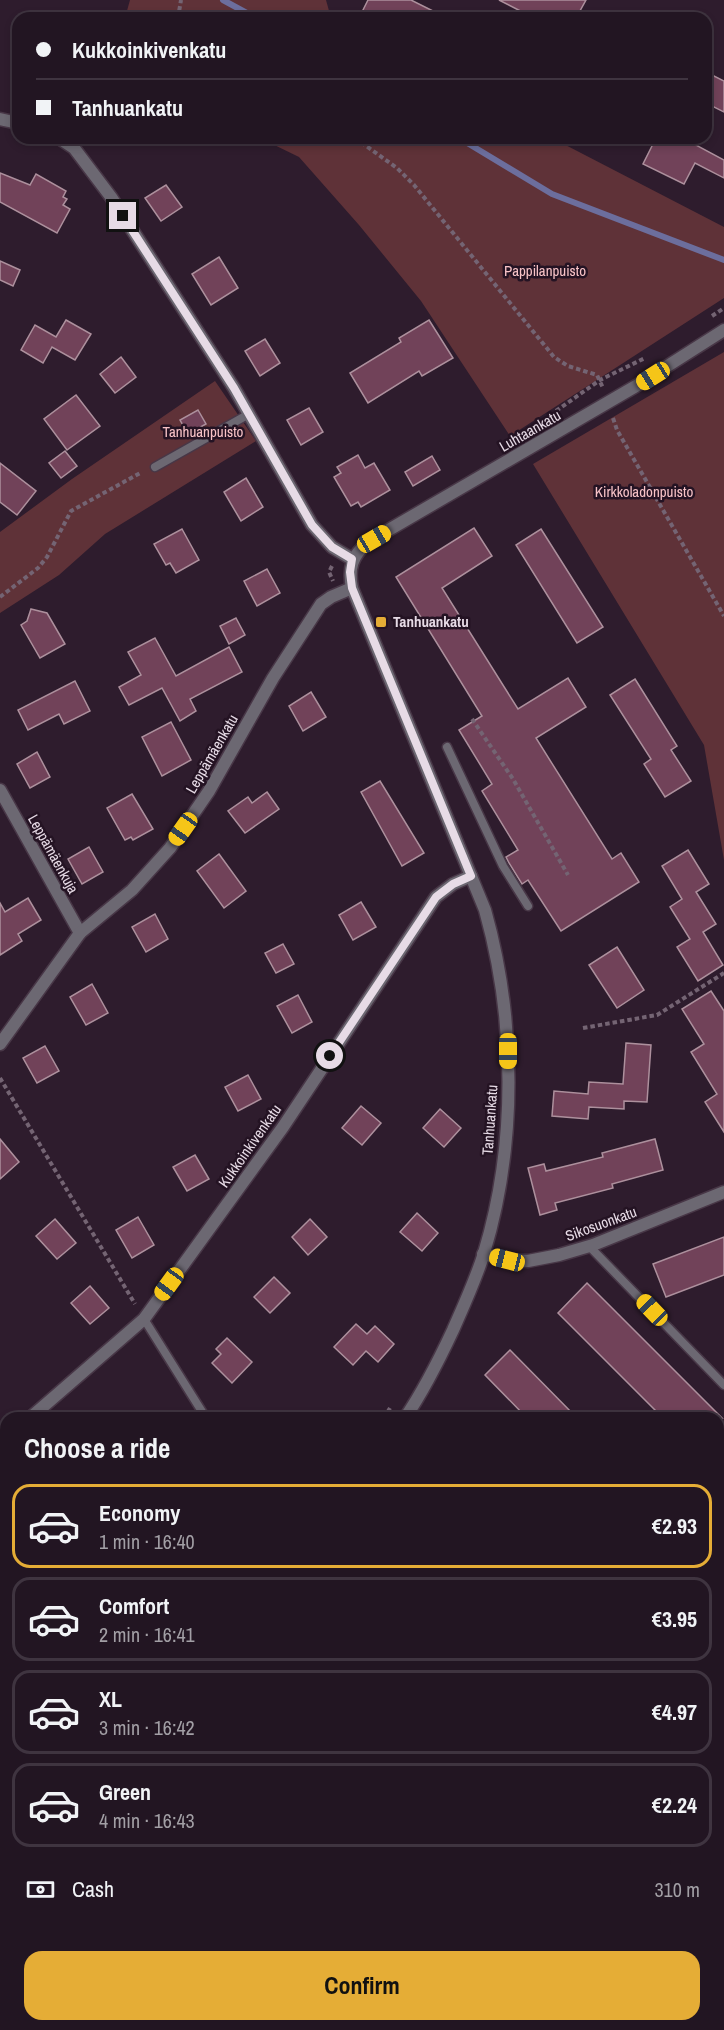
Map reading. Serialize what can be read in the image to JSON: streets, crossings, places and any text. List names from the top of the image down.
{
  "streets": {
    "street": [
      "Luhtaankatu",
      "Leppämäenkatu",
      "Leppämäenkuja",
      "Tanhuankatu",
      "Kukkoinkivenkatu",
      "Sikosuonkatu"
    ]
  },
  "crossings": [
    ["Luhtaankatu", "Tanhuankatu"],
    ["Leppämäenkatu", "Leppämäenkuja"],
    ["Leppämäenkatu", "Tanhuankatu"],
    ["Tanhuankatu", "Kukkoinkivenkatu"],
    ["Tanhuankatu", "Sikosuonkatu"]
  ],
  "parks": ["Pappilanpuisto", "Tanhuanpuisto", "Kirkkoladonpuisto"],
  "places": {
    "transit": ["Tanhuankatu"]
  },
  "page": {
    "banner": ["Kukkoinkivenkatu", "Tanhuankatu"],
    "heading": "Choose a ride",
    "list": [
      {
        "name": "Economy",
        "note": "1 min · 16:40",
        "value": "€2.93"
      },
      {
        "name": "Comfort",
        "note": "2 min · 16:41",
        "value": "€3.95"
      },
      {
        "name": "XL",
        "note": "3 min · 16:42",
        "value": "€4.97"
      },
      {
        "name": "Green",
        "note": "4 min · 16:43",
        "value": "€2.24"
      }
    ],
    "pay": ["Cash", "310 m"],
    "buttons": "Confirm"
  }
}
